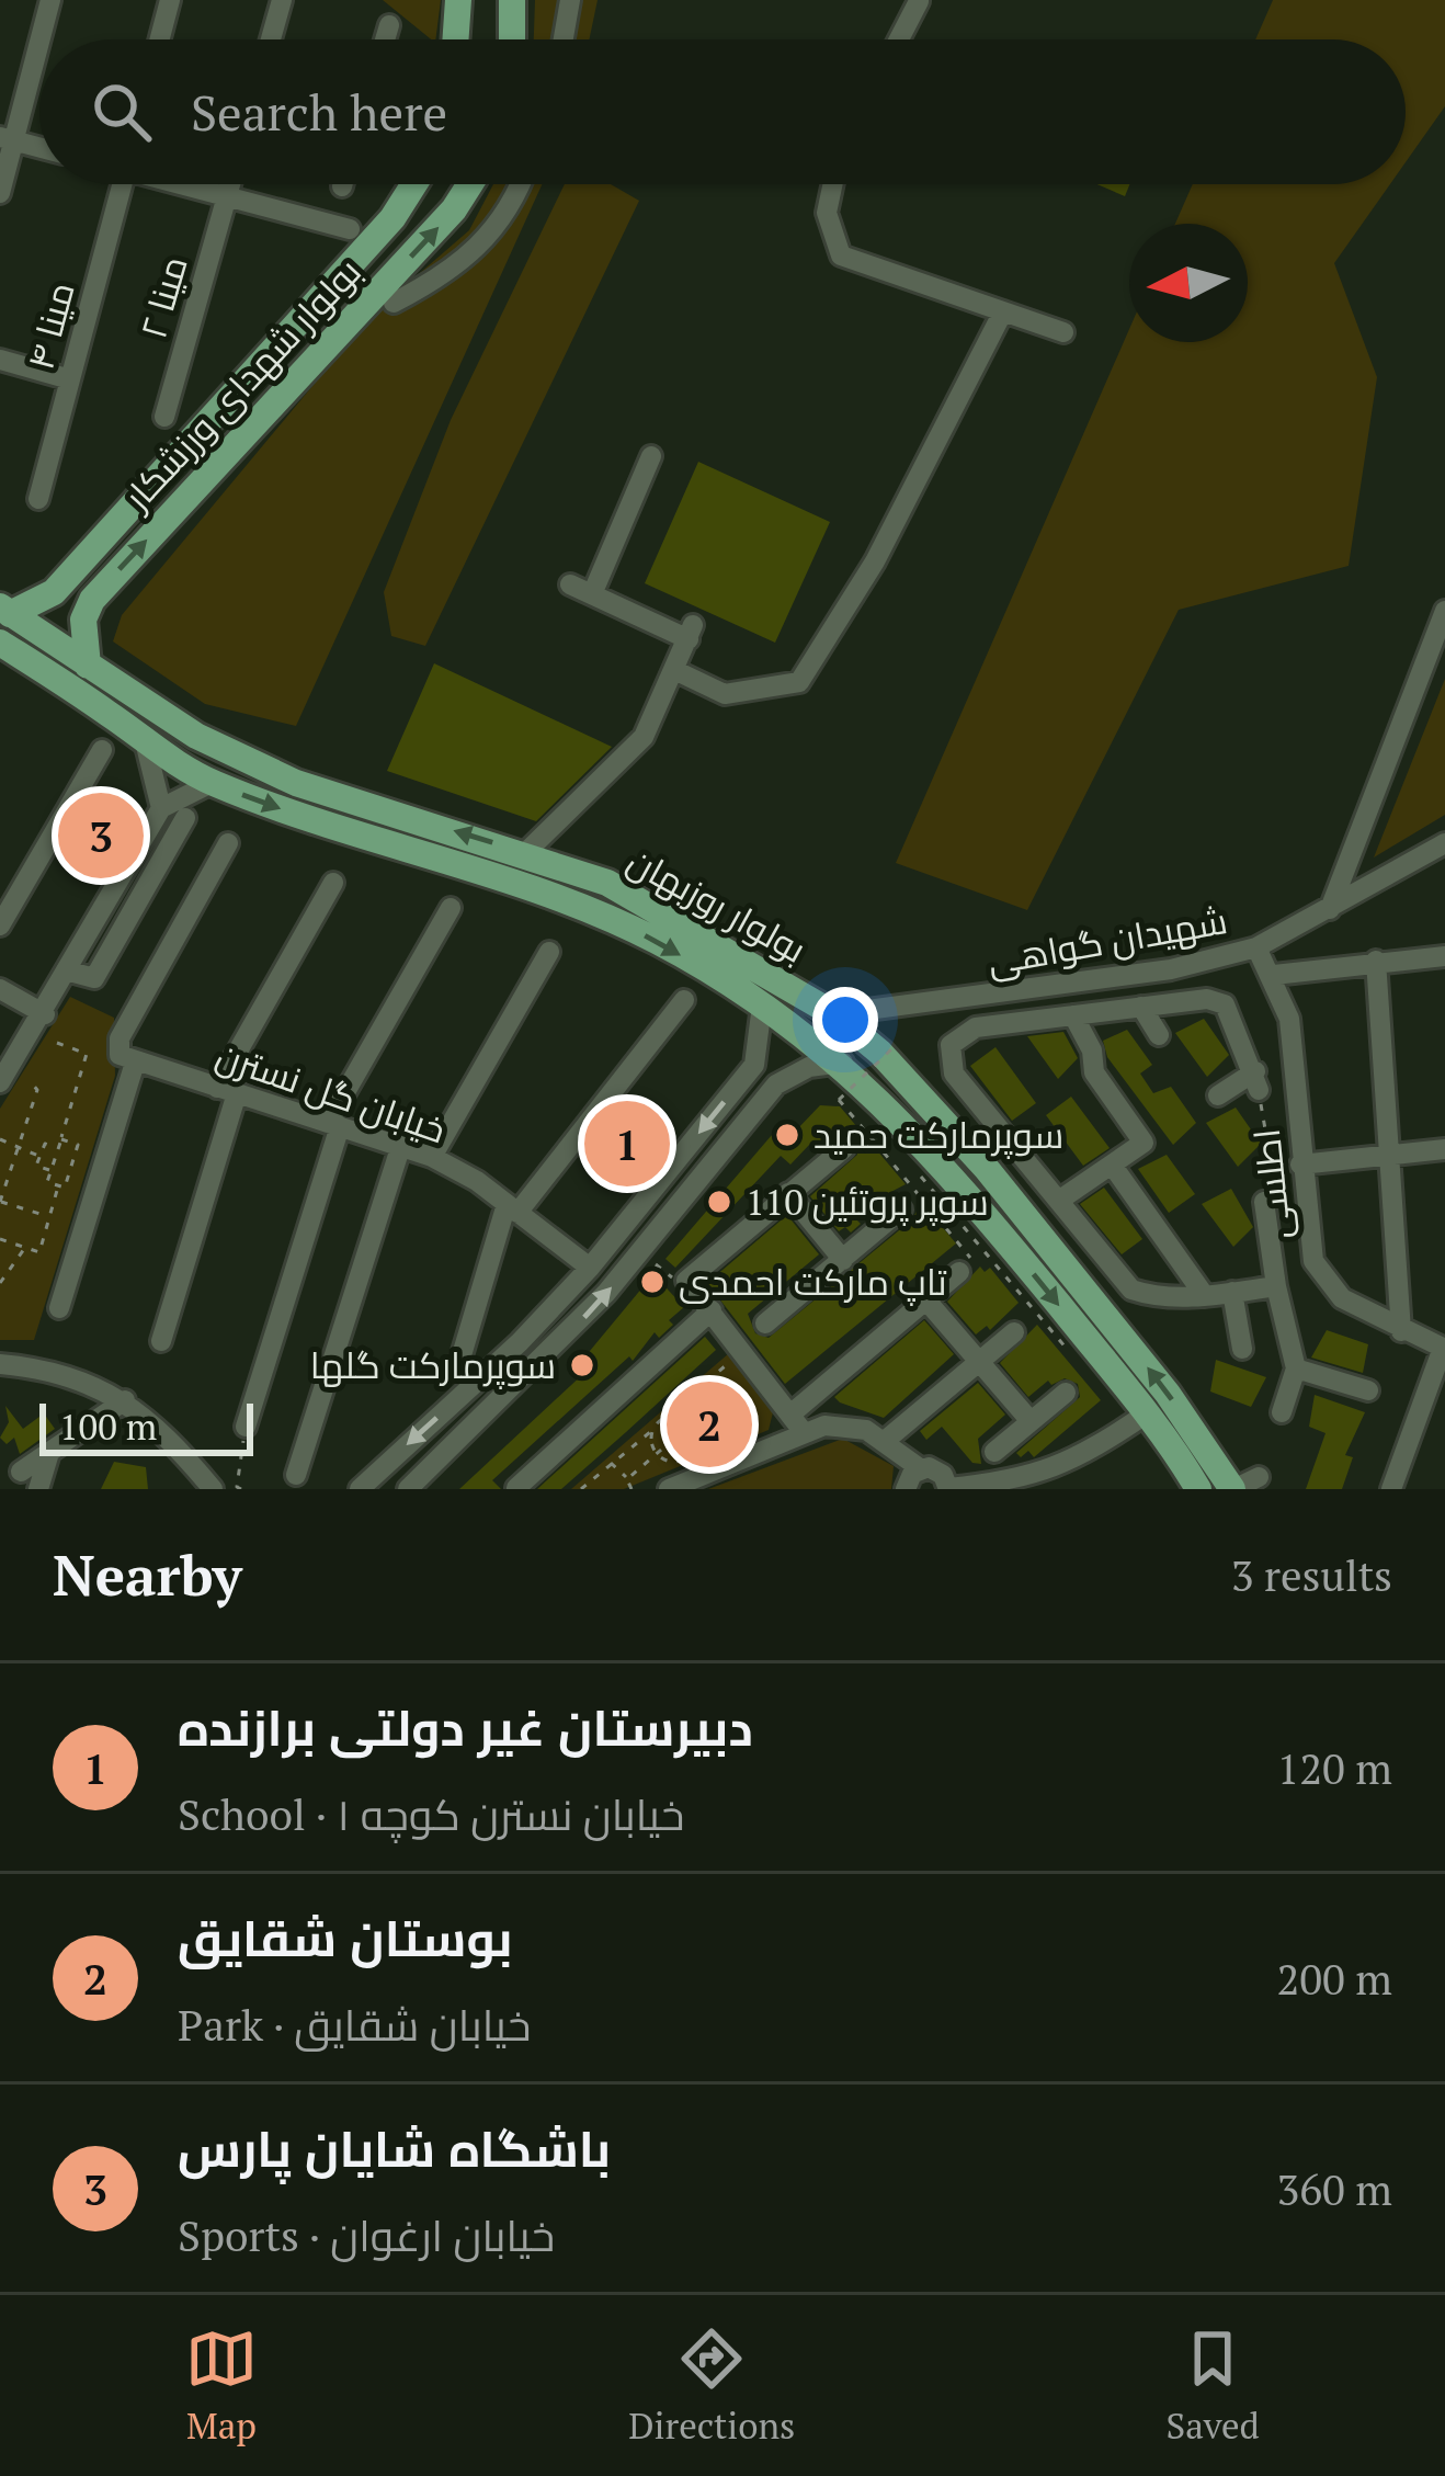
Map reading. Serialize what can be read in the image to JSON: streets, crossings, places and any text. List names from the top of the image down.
{
  "streets": {
    "main road": ["بولوار شهدای ورزشکار", "بولوار روزبهان"],
    "street": [
      "مینا ۲",
      "مینا ۴",
      "شهیدان گواهی",
      "خیابان گل نسترن",
      "اطلسی"
    ]
  },
  "crossings": [
    ["بولوار شهدای ورزشکار", "بولوار روزبهان"],
    ["بولوار روزبهان", "شهیدان گواهی"],
    ["شهیدان گواهی", "اطلسی"]
  ],
  "places": [
    "سوپرمارکت حمید",
    "سوپر پروتئین 110",
    "تاپ مارکت احمدی",
    "سوپرمارکت گلها"
  ],
  "scale_bar": "100 m",
  "north": "left",
  "page": {
    "search": "Search here",
    "pins": ["3", "1", "2"],
    "scale": "100 m",
    "heading": ["Nearby", "3 results"],
    "list": [
      {
        "mark": "1",
        "name": "دبیرستان غیر دولتی برازنده",
        "note": "School · خیابان نسترن کوچه ۱",
        "value": "120 m"
      },
      {
        "mark": "2",
        "name": "بوستان شقایق",
        "note": "Park · خیابان شقایق",
        "value": "200 m"
      },
      {
        "mark": "3",
        "name": "باشگاه شایان پارس",
        "note": "Sports · خیابان ارغوان",
        "value": "360 m"
      }
    ],
    "nav": ["Map", "Directions", "Saved"]
  }
}
